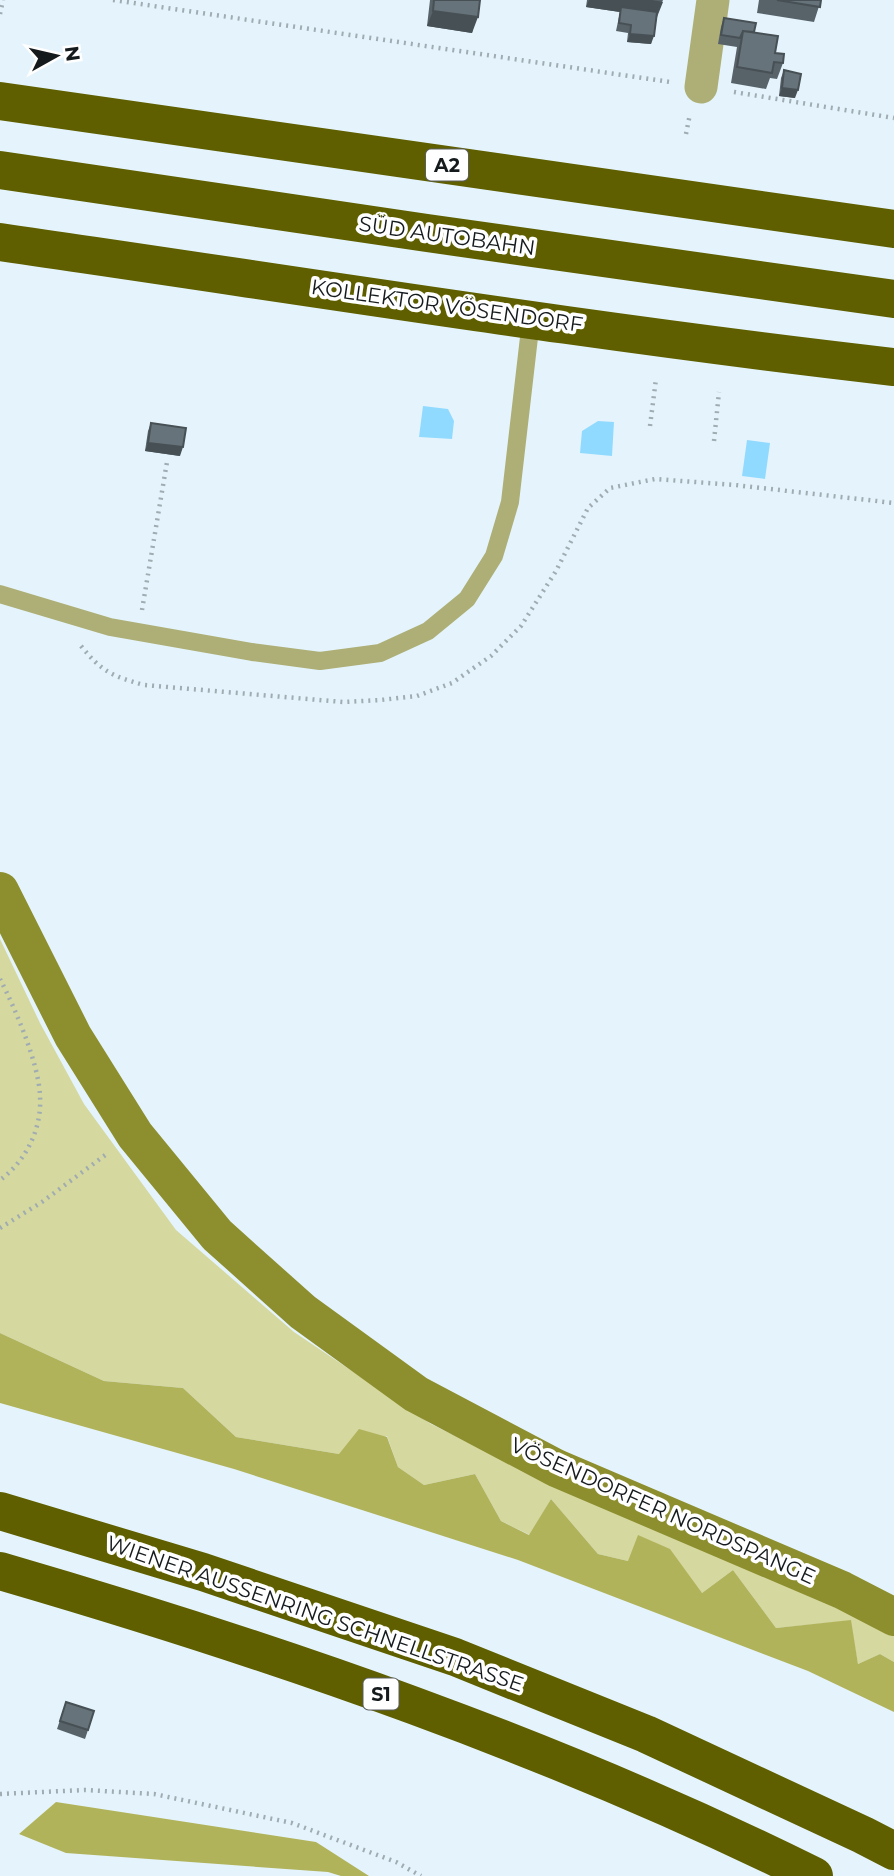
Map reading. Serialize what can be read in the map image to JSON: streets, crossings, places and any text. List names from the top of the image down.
{
  "streets": {
    "highway": [
      "A2",
      "SÜD AUTOBAHN",
      "KOLLEKTOR VÖSENDORF",
      "WIENER AUSSENRING SCHNELLSTRASSE",
      "S1"
    ],
    "main road": ["VÖSENDORFER NORDSPANGE"]
  },
  "north": "right"
}
